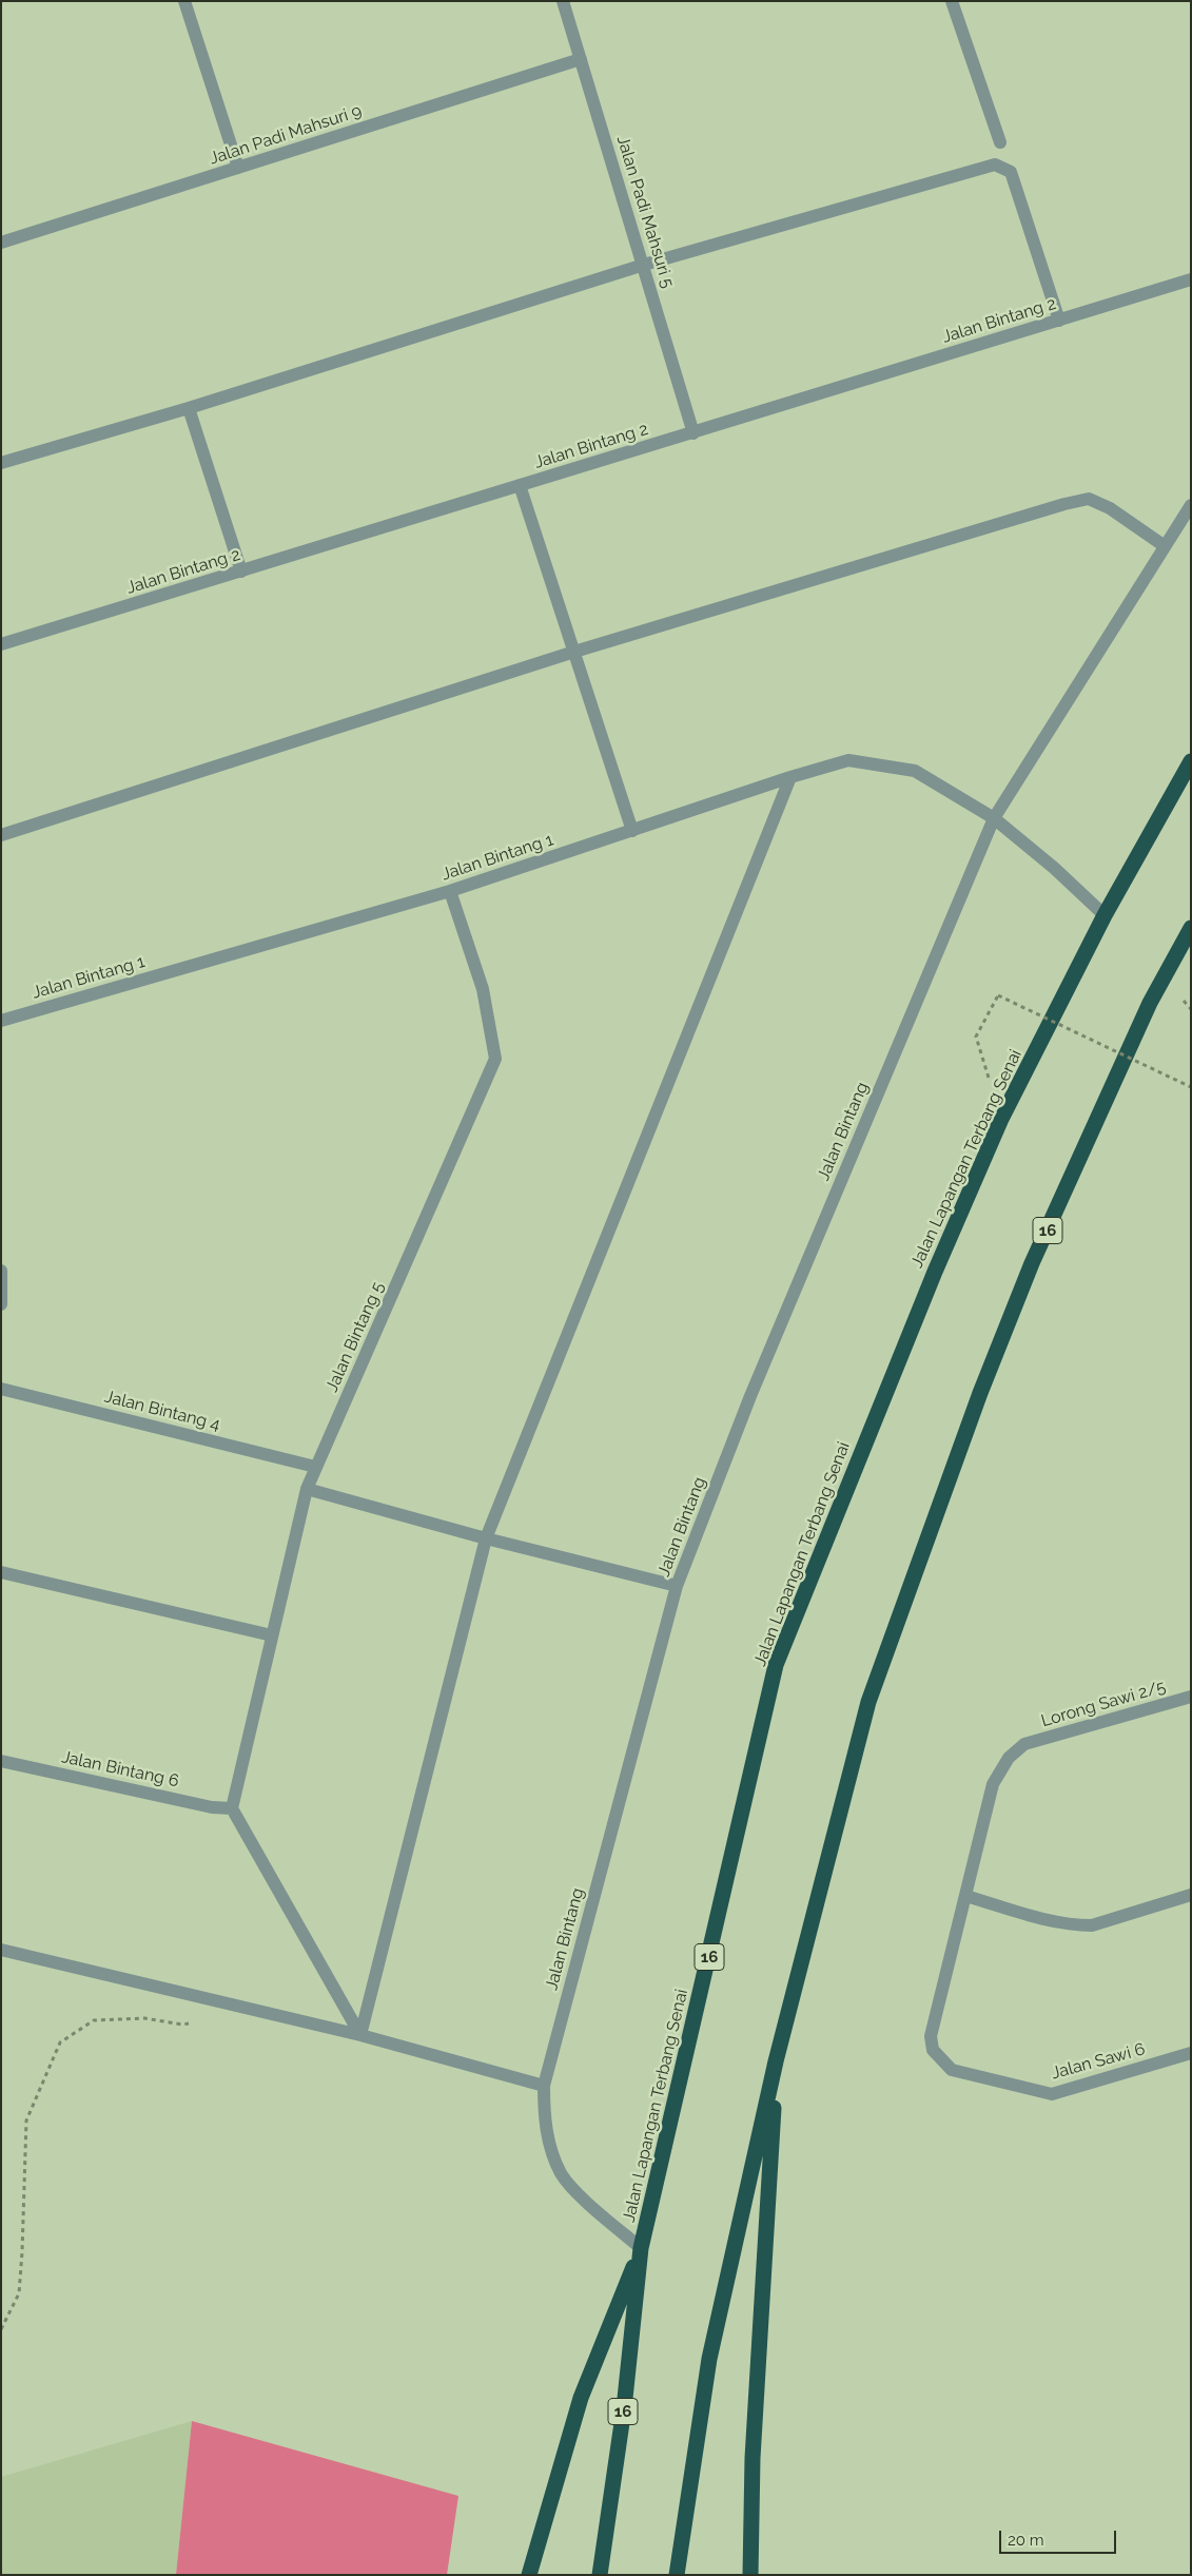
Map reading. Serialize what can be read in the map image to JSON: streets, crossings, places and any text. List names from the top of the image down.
{
  "streets": {
    "highway": ["Jalan Lapangan Terbang Senai", "16"],
    "street": [
      "Jalan Padi Mahsuri 9",
      "Jalan Padi Mahsuri 5",
      "Jalan Bintang 2",
      "Jalan Bintang 1",
      "Jalan Bintang",
      "Jalan Bintang 5",
      "Jalan Bintang 4",
      "Lorong Sawi 2/5",
      "Jalan Bintang 6",
      "Jalan Sawi 6"
    ]
  },
  "crossings": [
    ["Jalan Padi Mahsuri 9", "Jalan Padi Mahsuri 5"],
    ["Jalan Padi Mahsuri 5", "Jalan Bintang 2"],
    ["Jalan Bintang 1", "Jalan Bintang"],
    ["Jalan Bintang 1", "Jalan Lapangan Terbang Senai"],
    ["Jalan Bintang 1", "Jalan Bintang 5"],
    ["Jalan Bintang", "Jalan Lapangan Terbang Senai"],
    ["Jalan Bintang 5", "Jalan Bintang 4"],
    ["Jalan Bintang 5", "Jalan Bintang 6"],
    ["Lorong Sawi 2/5", "Jalan Sawi 6"]
  ],
  "scale_bar": "20 m"
}
